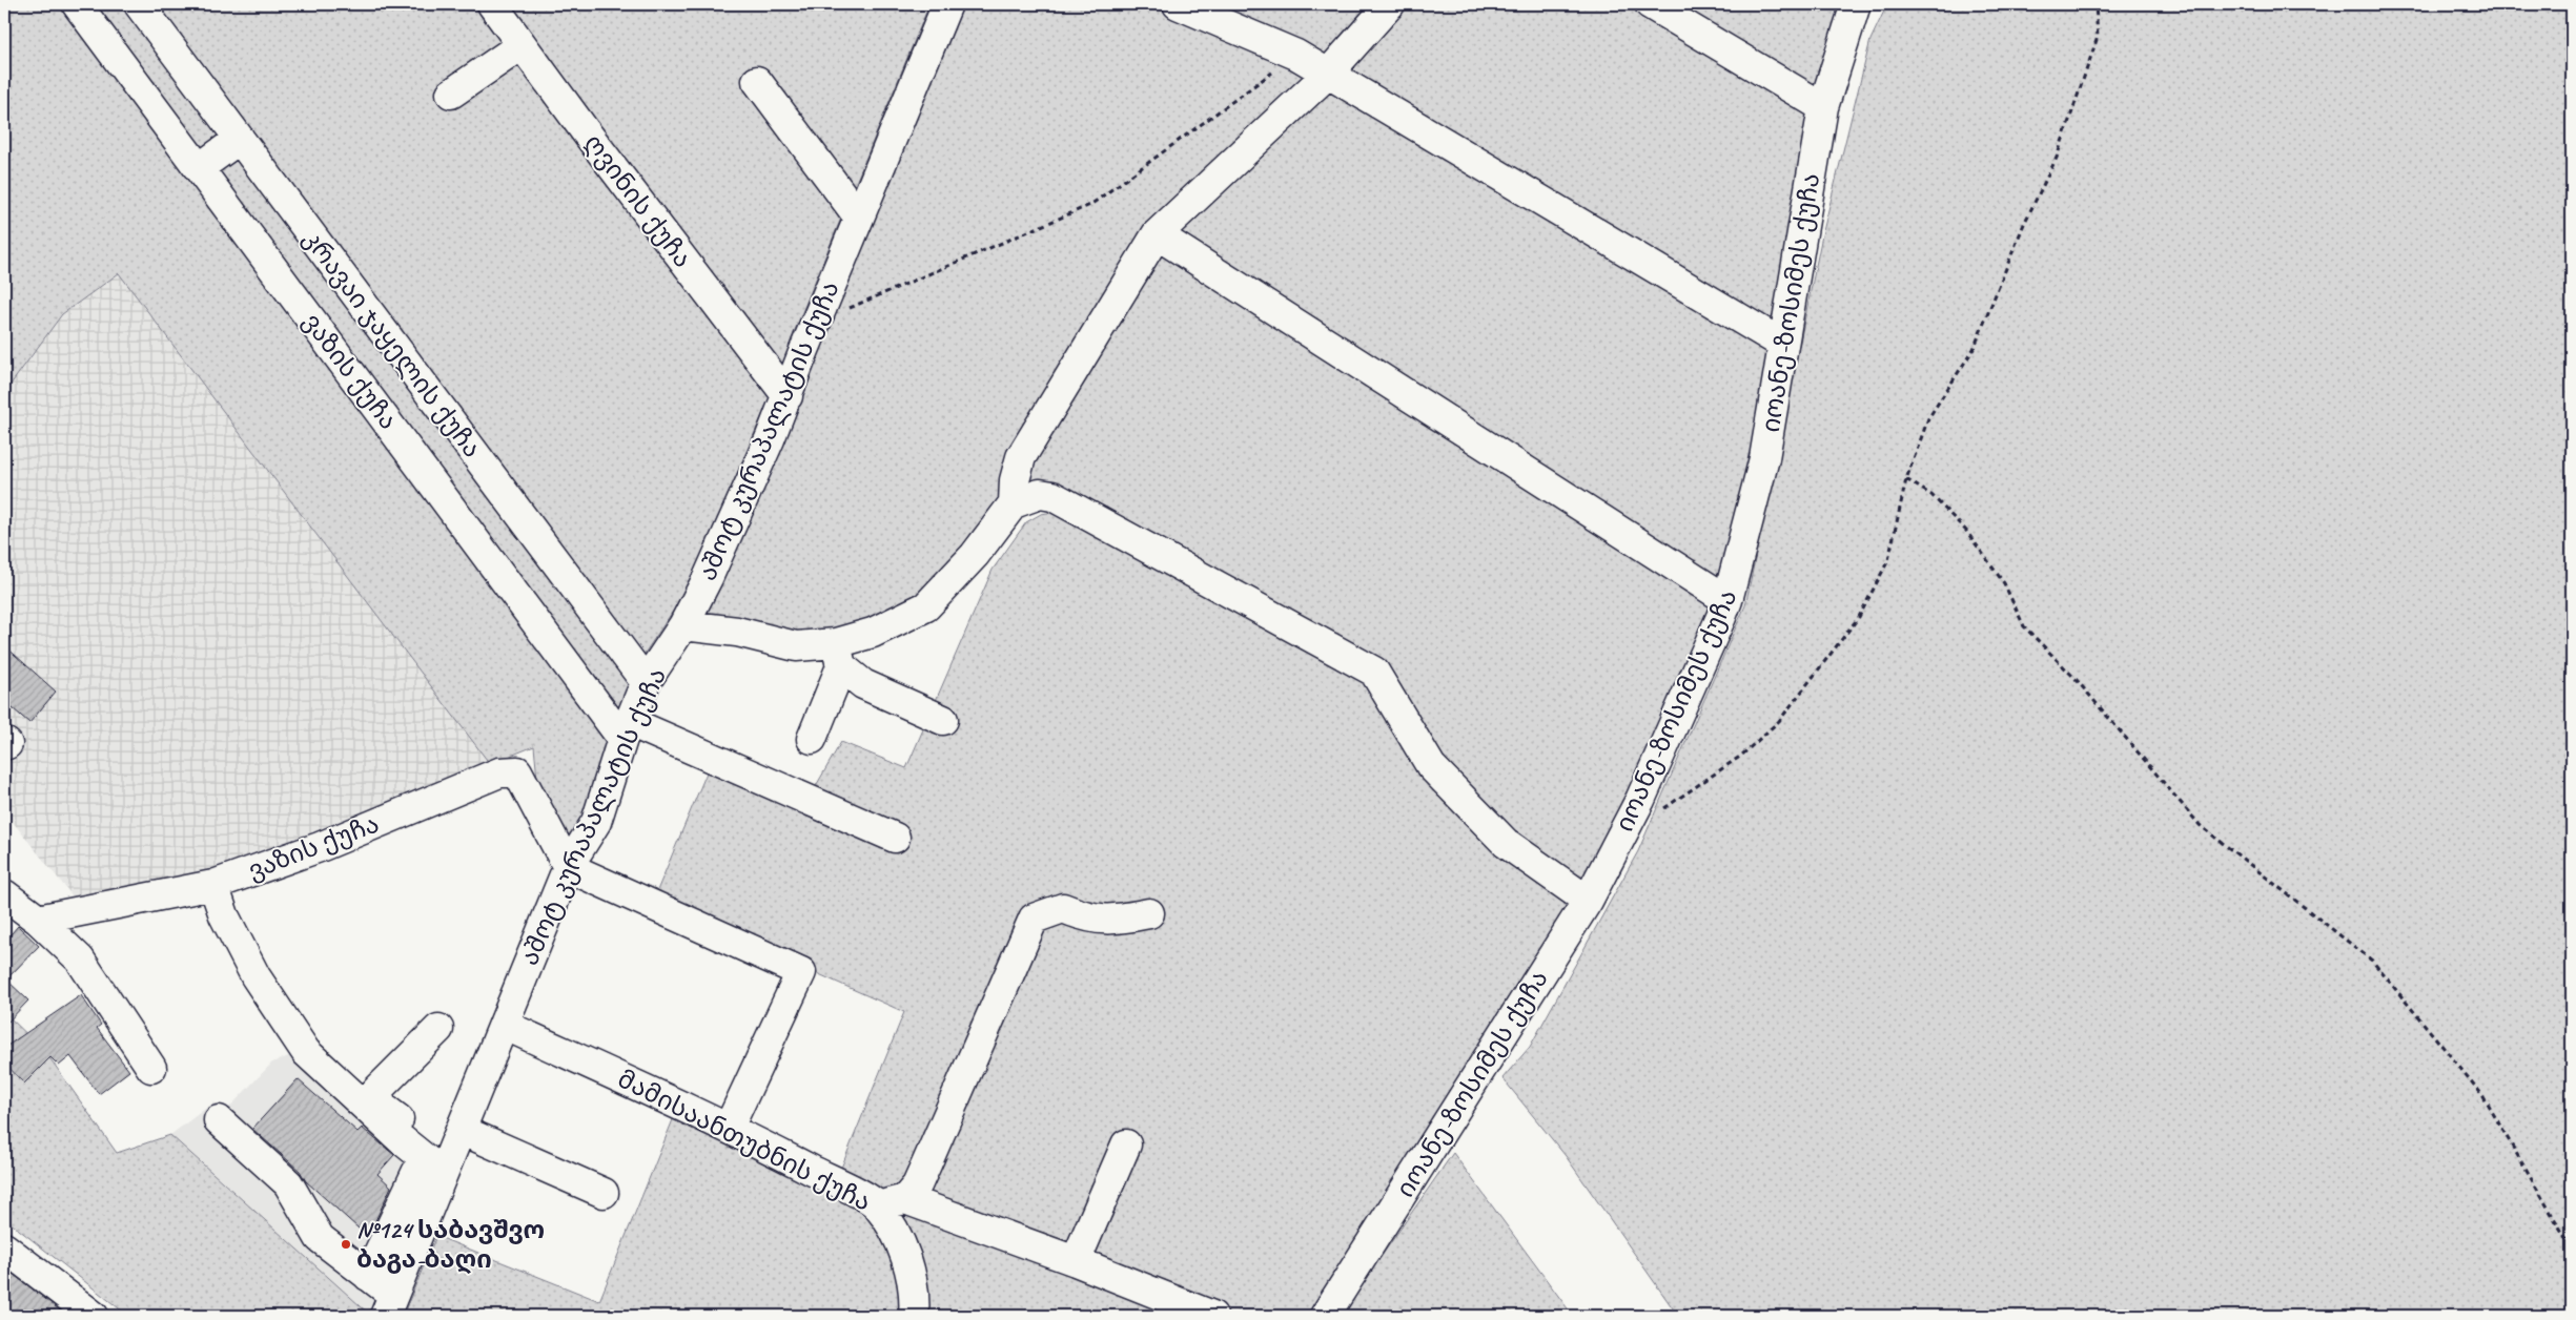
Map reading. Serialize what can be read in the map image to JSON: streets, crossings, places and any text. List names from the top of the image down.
{
  "streets": {
    "street": [
      "ღვინის ქუჩა",
      "იოანე-ზოსიმეს ქუჩა",
      "კრავაი ჯაყელის ქუჩა",
      "ვაზის ქუჩა",
      "აშოტ კურაპალატის ქუჩა",
      "მამისაანთუბნის ქუჩა"
    ]
  },
  "crossings": [
    ["ღვინის ქუჩა", "აშოტ კურაპალატის ქუჩა"],
    ["კრავაი ჯაყელის ქუჩა", "აშოტ კურაპალატის ქუჩა"],
    ["ვაზის ქუჩა", "აშოტ კურაპალატის ქუჩა"],
    ["აშოტ კურაპალატის ქუჩა", "მამისაანთუბნის ქუჩა"]
  ],
  "places": ["№124 საბავშვო ბაგა-ბაღი"]
}
